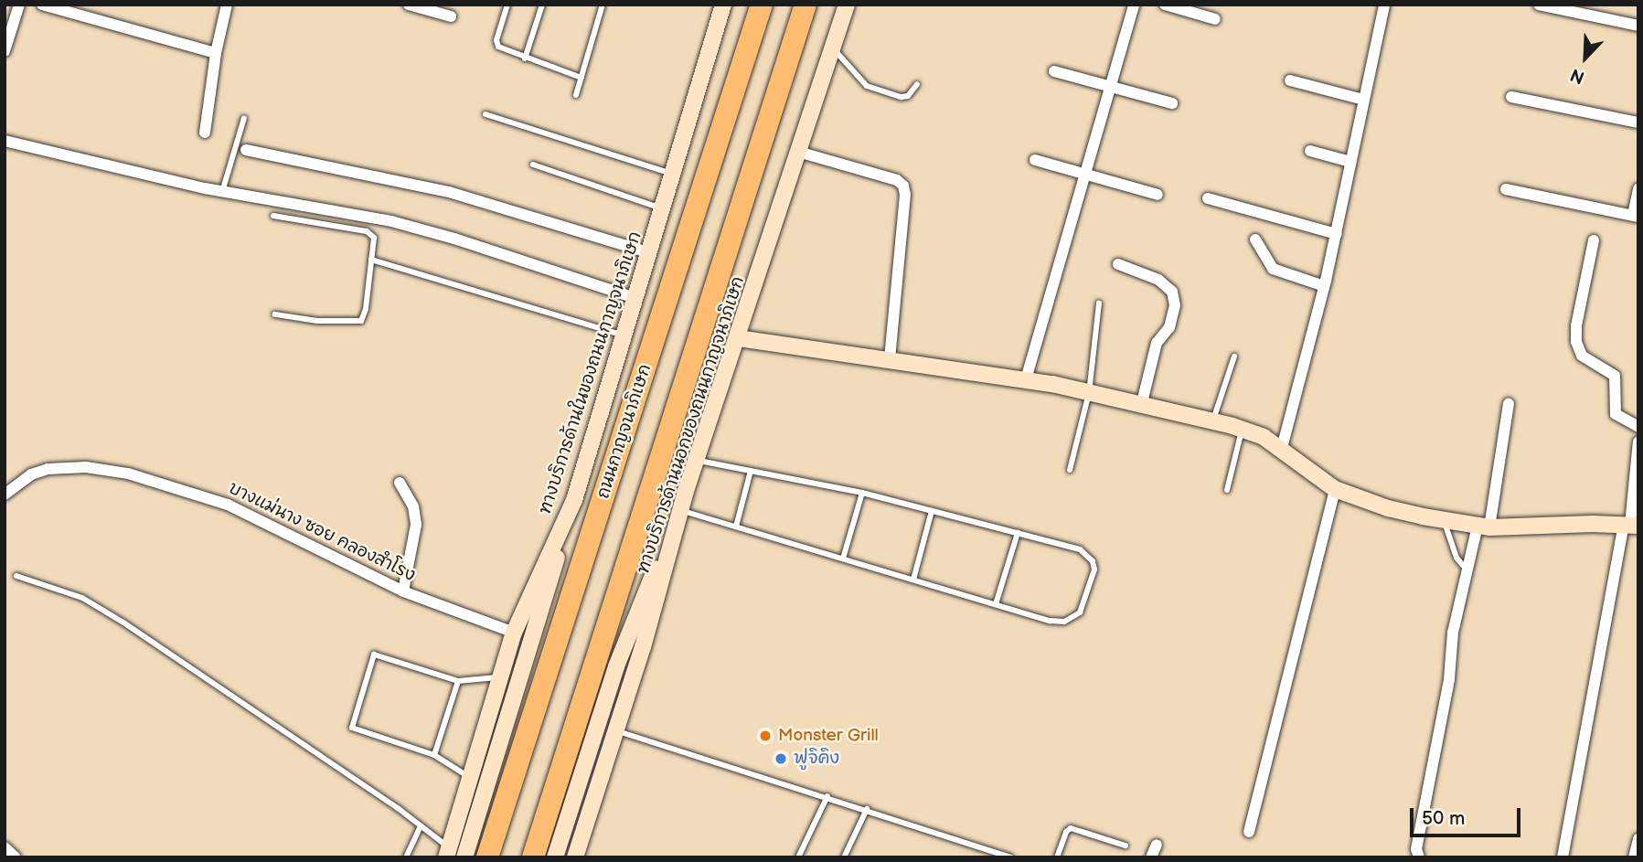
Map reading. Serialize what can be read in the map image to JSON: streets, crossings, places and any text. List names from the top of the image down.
{
  "streets": {
    "highway": ["ถนนกาญจนาภิเษก"],
    "main road": ["ทางบริการด้านในของถนนกาญจนาภิเษก", "ทางบริการด้านนอกของถนนกาญจนาภิเษก"],
    "street": ["บางแม่นาง ซอย คลองสำโรง"]
  },
  "crossings": [
    ["ทางบริการด้านในของถนนกาญจนาภิเษก", "บางแม่นาง ซอย คลองสำโรง"]
  ],
  "places": ["Monster Grill", "ฟูจิคิง"],
  "scale_bar": "50 m",
  "north": "bottom left"
}
